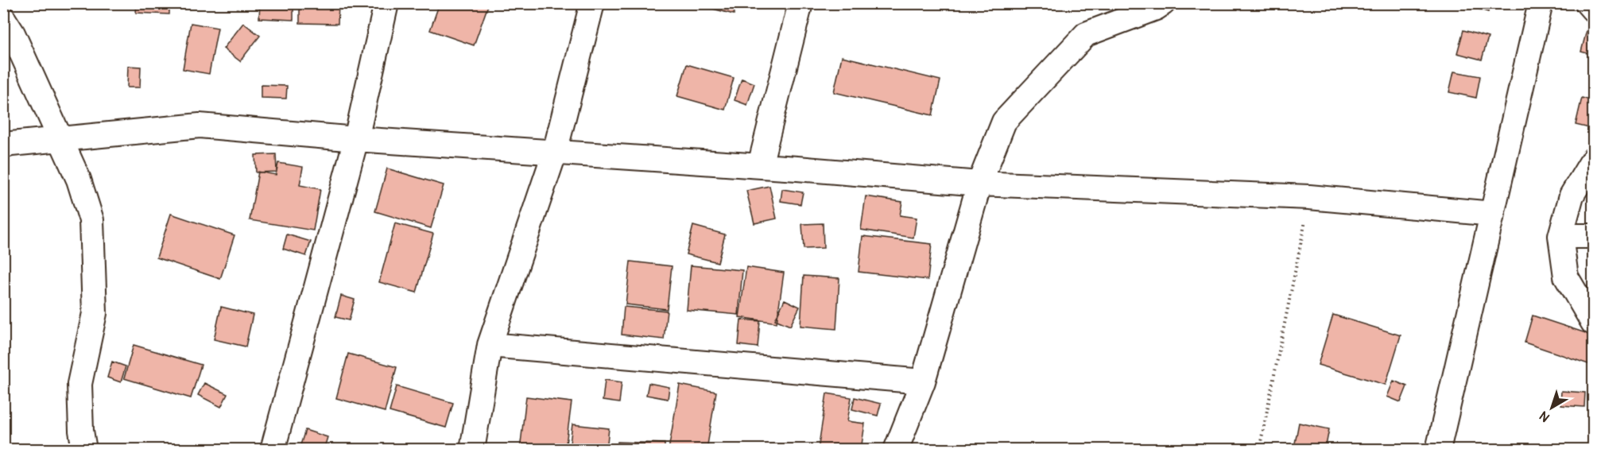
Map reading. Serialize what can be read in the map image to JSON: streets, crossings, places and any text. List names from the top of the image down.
{
  "north": "bottom left"
}
